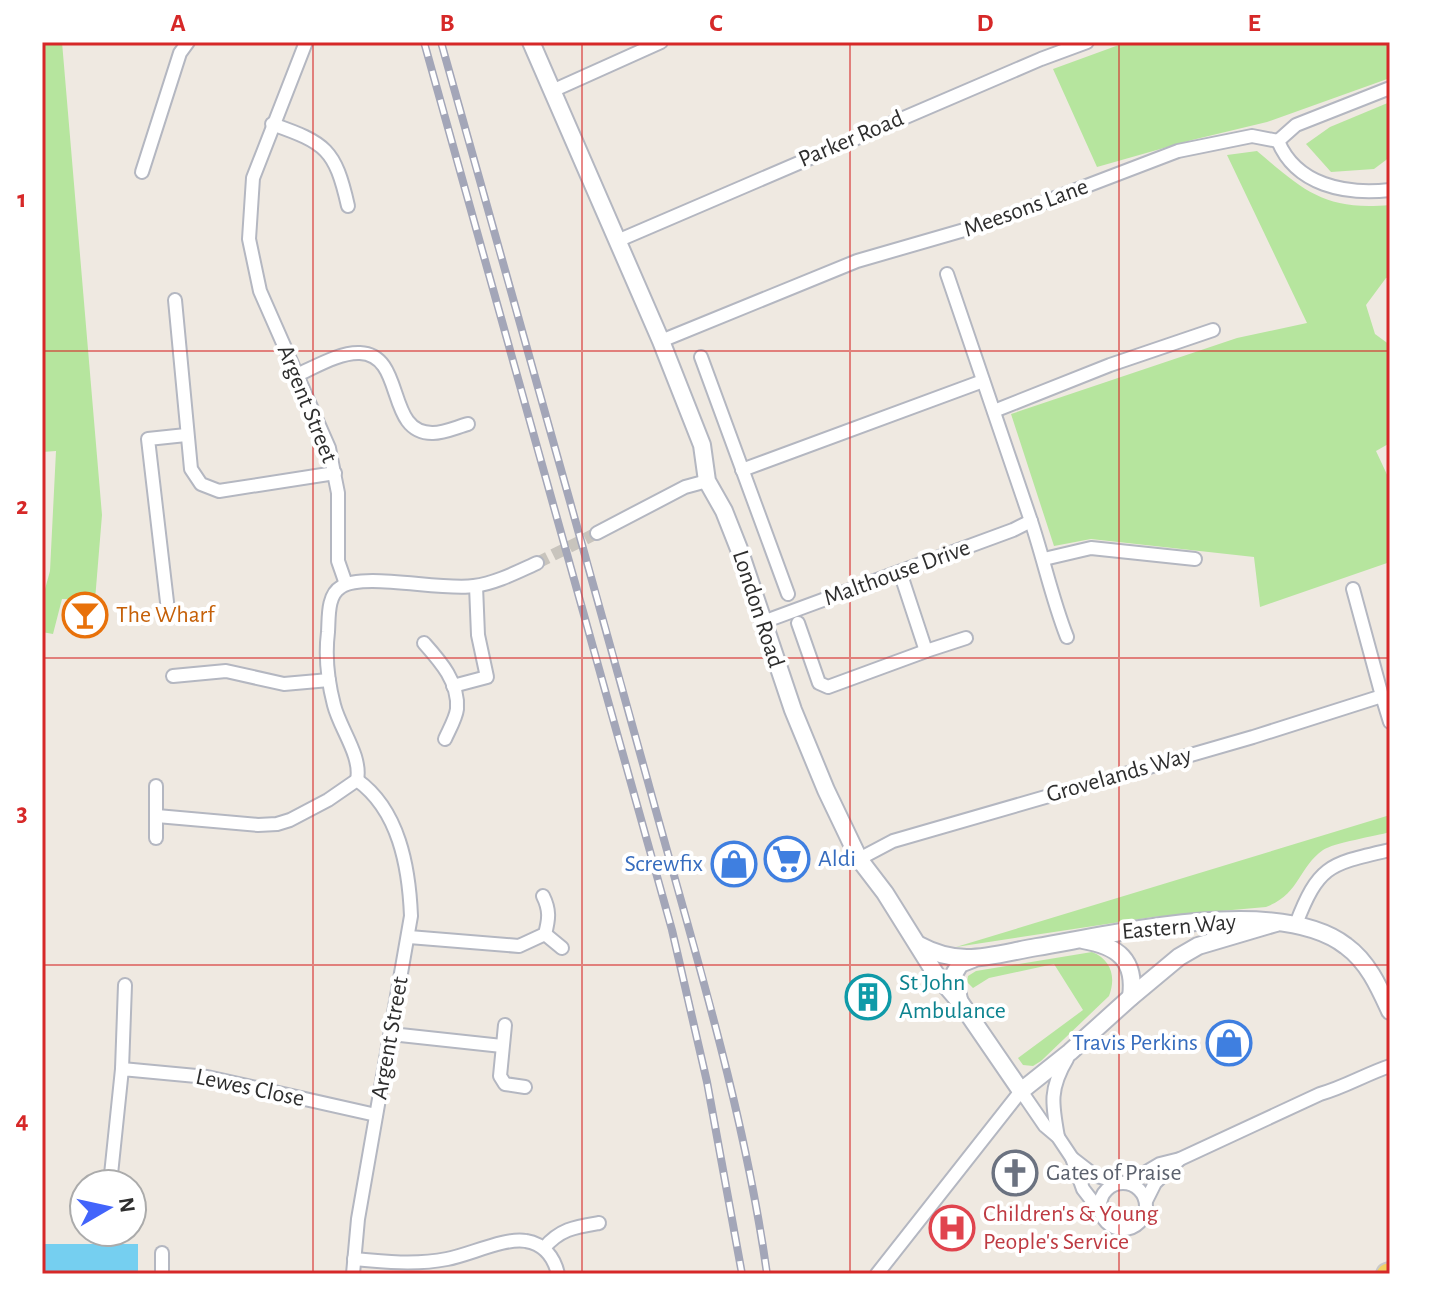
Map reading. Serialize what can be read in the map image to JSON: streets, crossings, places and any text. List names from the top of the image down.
{
  "streets": {
    "street": [
      "Parker Road",
      "Meesons Lane",
      "Argent Street",
      "Malthouse Drive",
      "London Road",
      "Grovelands Way",
      "Eastern Way",
      "Lewes Close"
    ]
  },
  "crossings": [
    ["Parker Road", "London Road"],
    ["Meesons Lane", "London Road"],
    ["Argent Street", "Lewes Close"],
    ["Malthouse Drive", "London Road"],
    ["London Road", "Grovelands Way"],
    ["London Road", "Eastern Way"]
  ],
  "places": {
    "bar": ["The Wharf"],
    "supermarket": ["Aldi"],
    "shop": ["Screwfix", "Travis Perkins"],
    "building": ["St John Ambulance"],
    "church": ["Gates of Praise"],
    "hospital": ["Children's & Young People's Service"]
  },
  "north": "right",
  "grid": {
    "columns": [
      "A",
      "B",
      "C",
      "D",
      "E"
    ],
    "rows": [
      "1",
      "2",
      "3",
      "4"
    ]
  }
}
